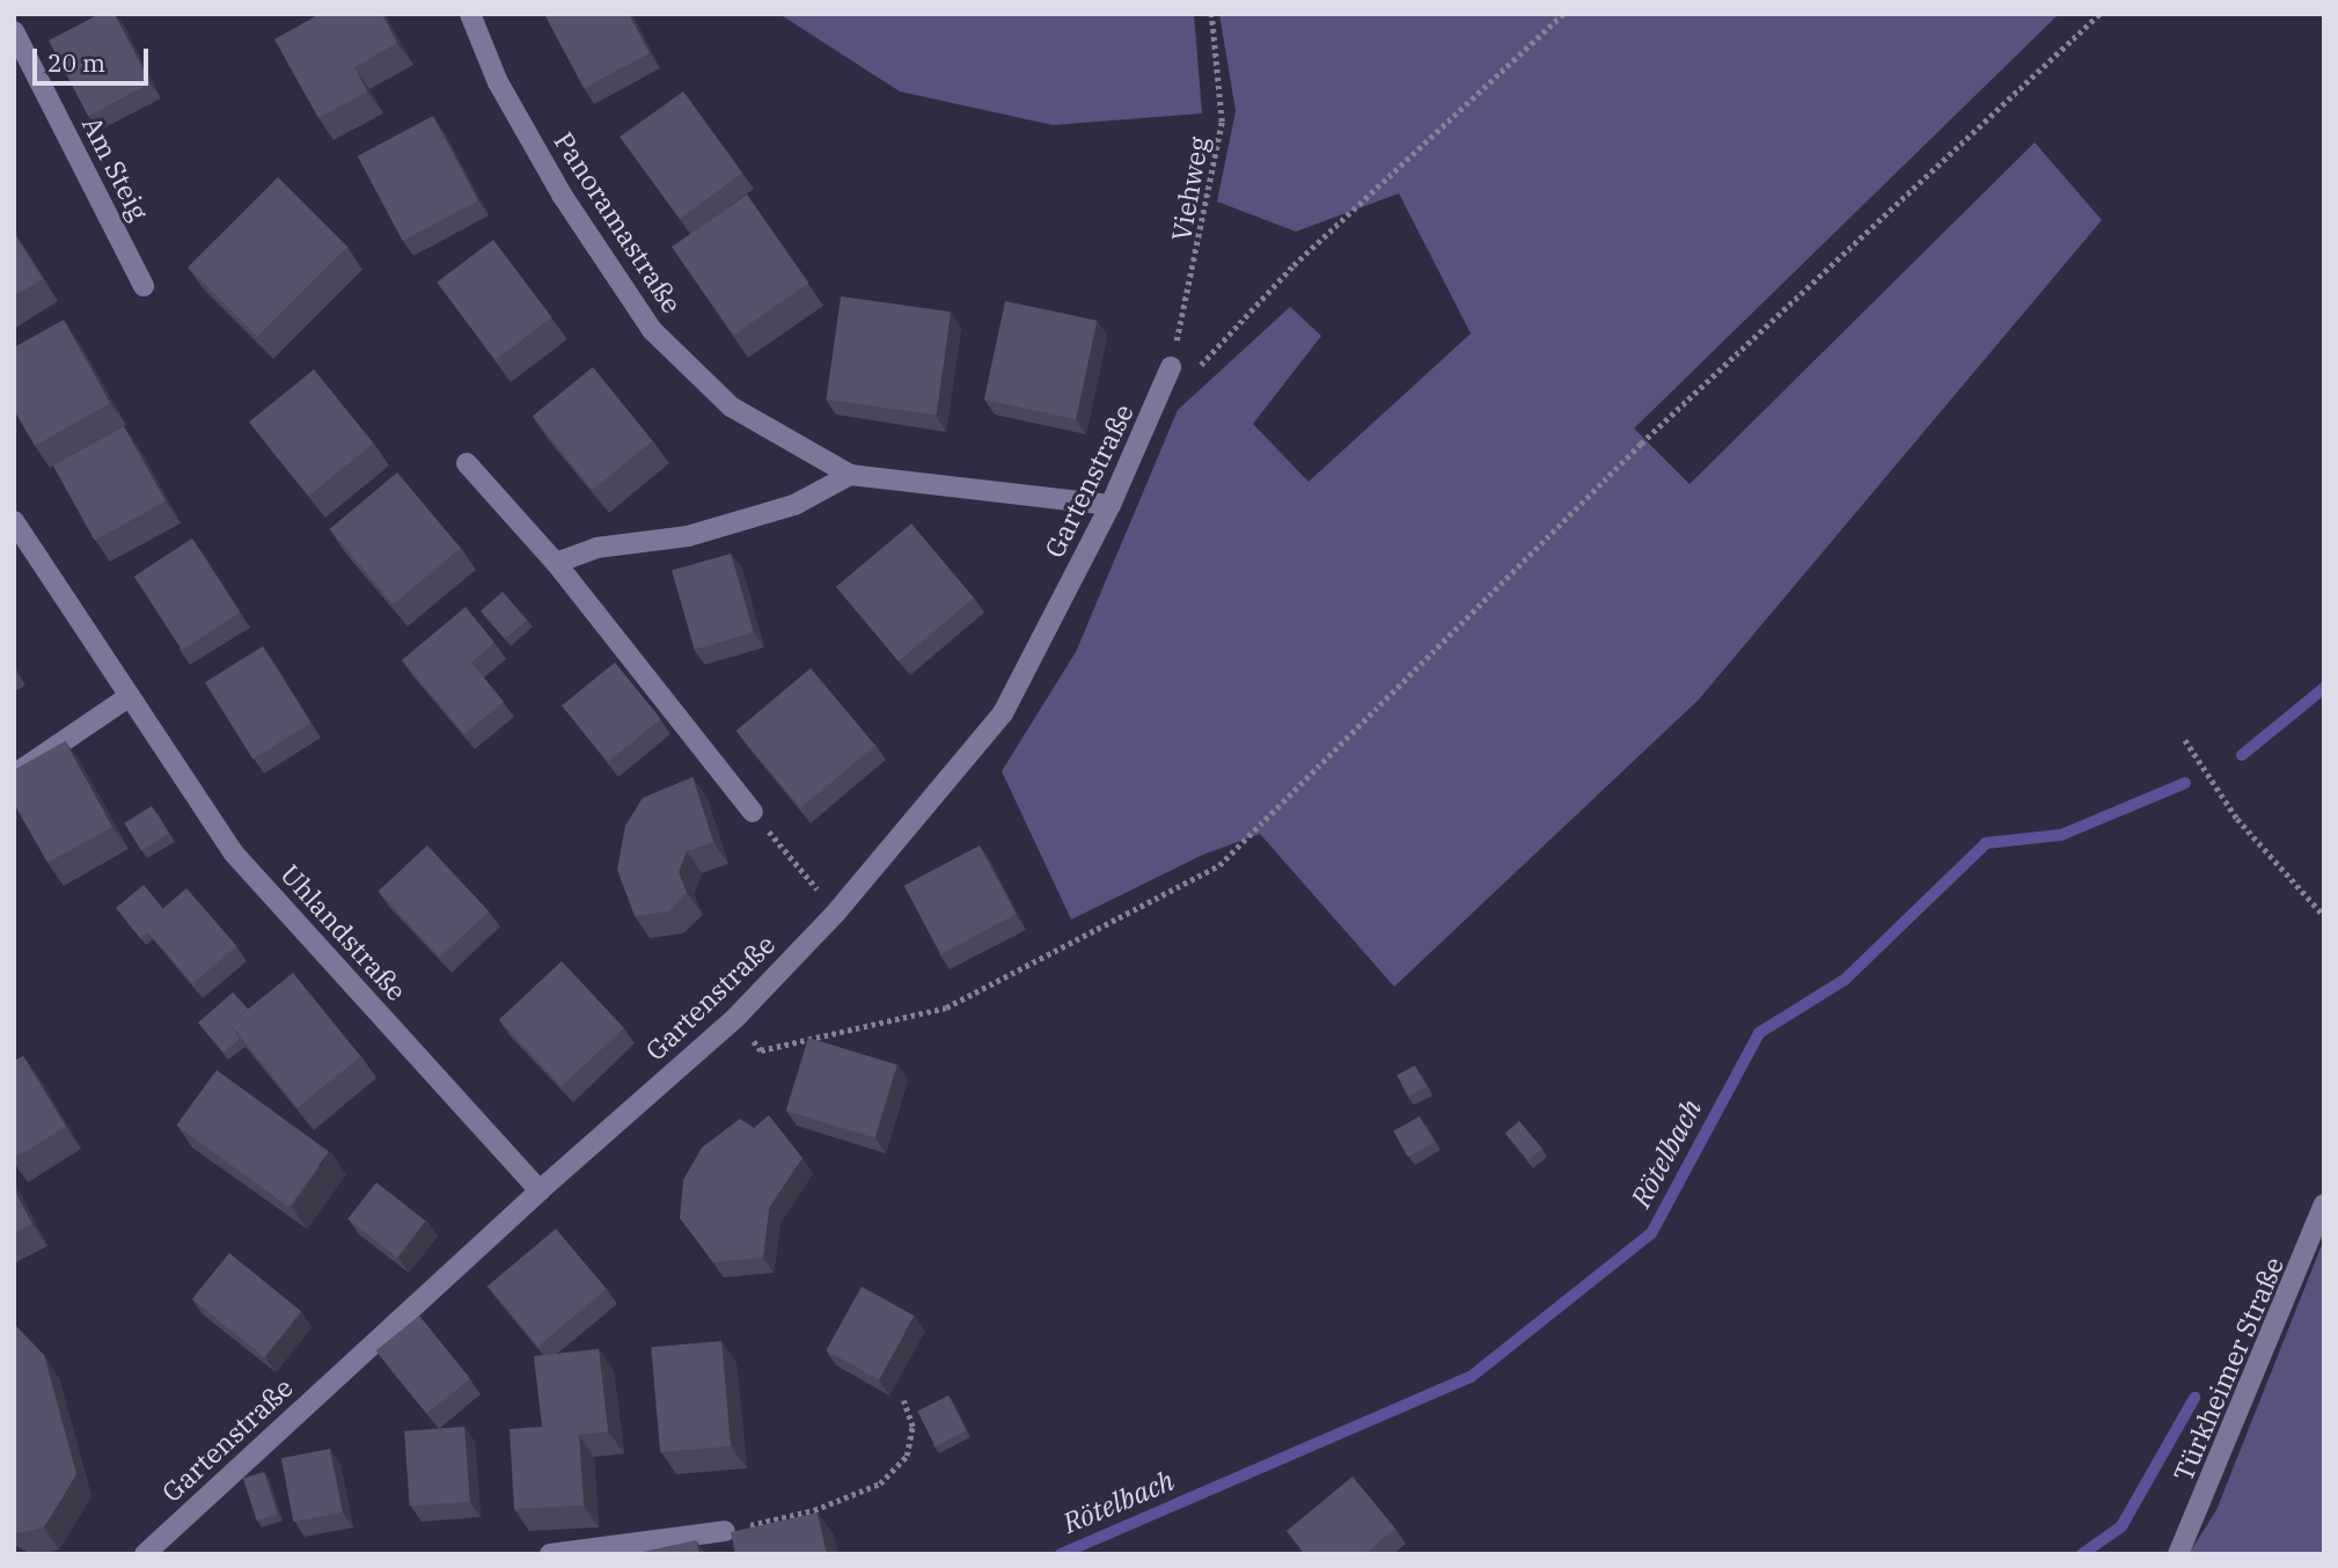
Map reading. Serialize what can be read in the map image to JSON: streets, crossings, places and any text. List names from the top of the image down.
{
  "streets": {
    "street": [
      "Am Steig",
      "Panoramastraße",
      "Gartenstraße",
      "Uhlandstraße",
      "Türkheimer Straße"
    ],
    "path": ["Viehweg"]
  },
  "crossings": [
    ["Viehweg", "Gartenstraße"],
    ["Panoramastraße", "Gartenstraße"],
    ["Gartenstraße", "Uhlandstraße"]
  ],
  "water": ["Rötelbach"],
  "scale_bar": "20 m"
}
